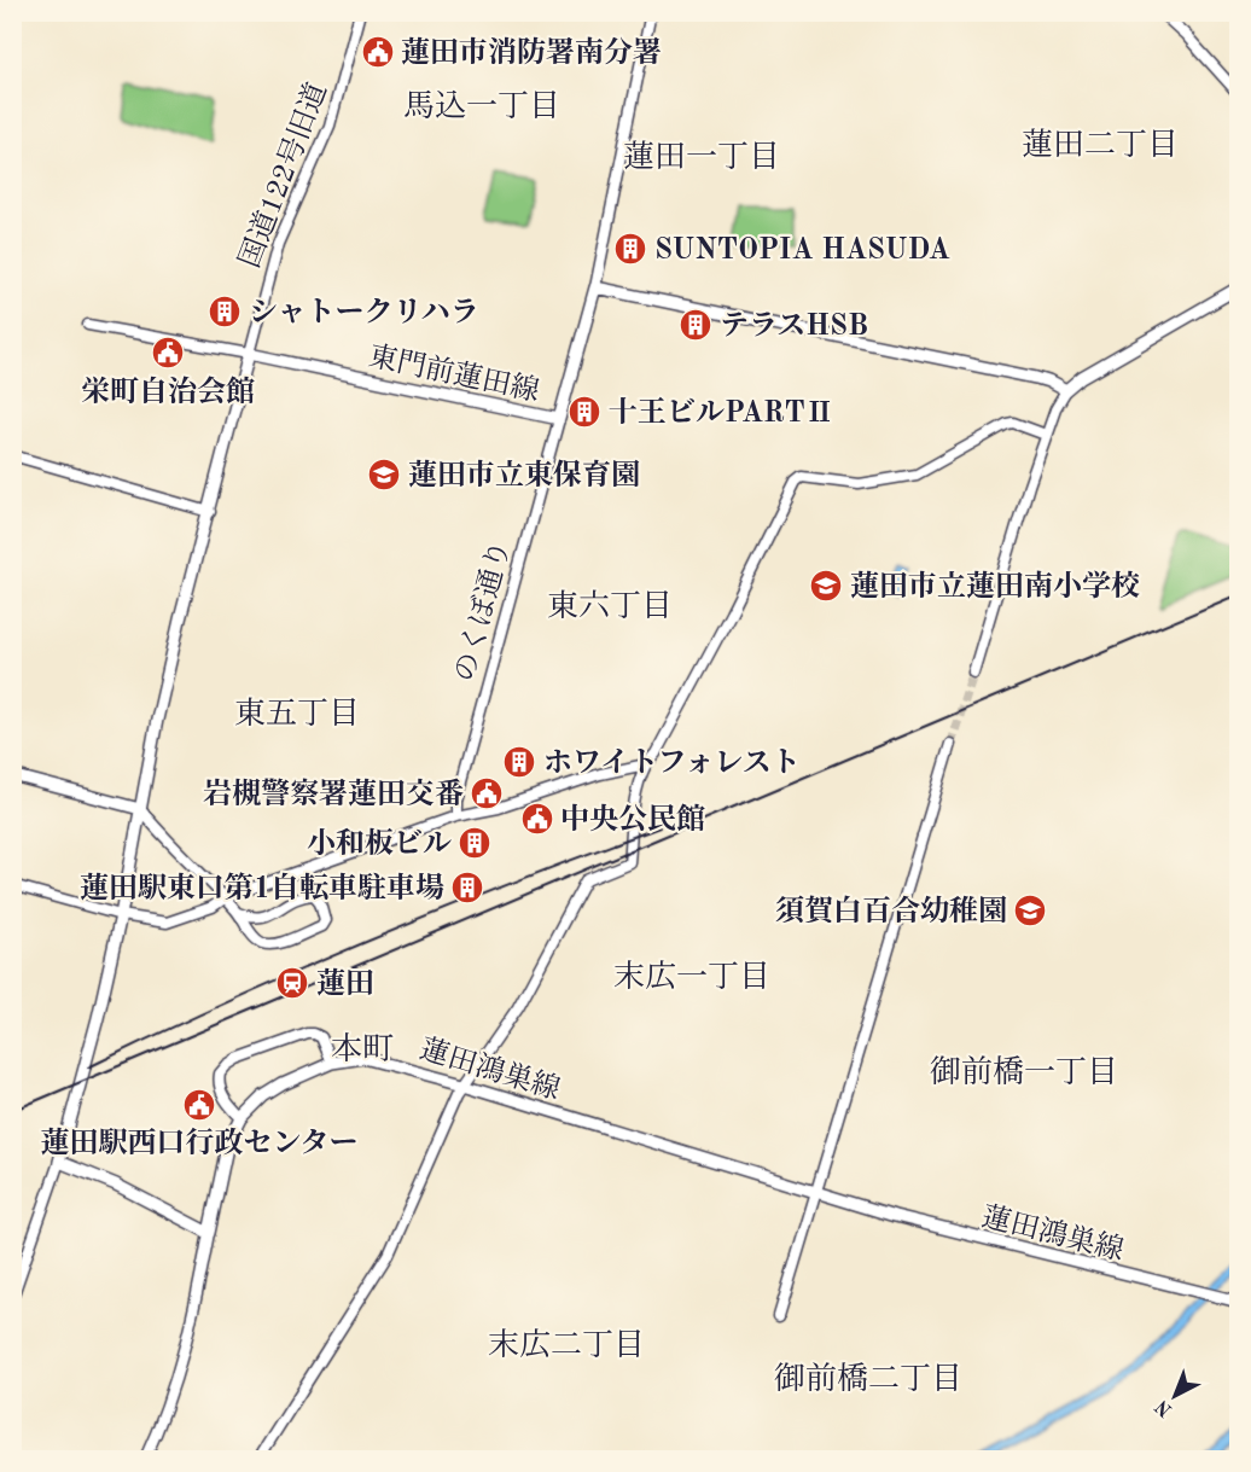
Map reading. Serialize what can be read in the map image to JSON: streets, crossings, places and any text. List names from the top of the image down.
{
  "streets": {
    "main road": ["東門前蓮田線", "蓮田鴻巣線"],
    "street": ["国道122号旧道", "のくぼ通り"]
  },
  "crossings": [
    ["国道122号旧道", "東門前蓮田線"],
    ["東門前蓮田線", "のくぼ通り"]
  ],
  "districts": [
    "馬込一丁目",
    "蓮田二丁目",
    "蓮田一丁目",
    "東六丁目",
    "東五丁目",
    "末広一丁目",
    "本町",
    "御前橋一丁目",
    "末広二丁目",
    "御前橋二丁目"
  ],
  "places": {
    "public building": [
      "蓮田市消防署南分署",
      "栄町自治会館",
      "岩槻警察署蓮田交番",
      "中央公民館",
      "蓮田駅西口行政センター"
    ],
    "building": [
      "SUNTOPIA HASUDA",
      "シャトークリハラ",
      "テラスHSB",
      "十王ビルPARTⅡ",
      "ホワイトフォレスト",
      "小和板ビル",
      "蓮田駅東口第1自転車駐車場"
    ],
    "school or university": ["蓮田市立東保育園", "蓮田市立蓮田南小学校", "須賀白百合幼稚園"],
    "station": ["蓮田"]
  },
  "north": "bottom left"
}
